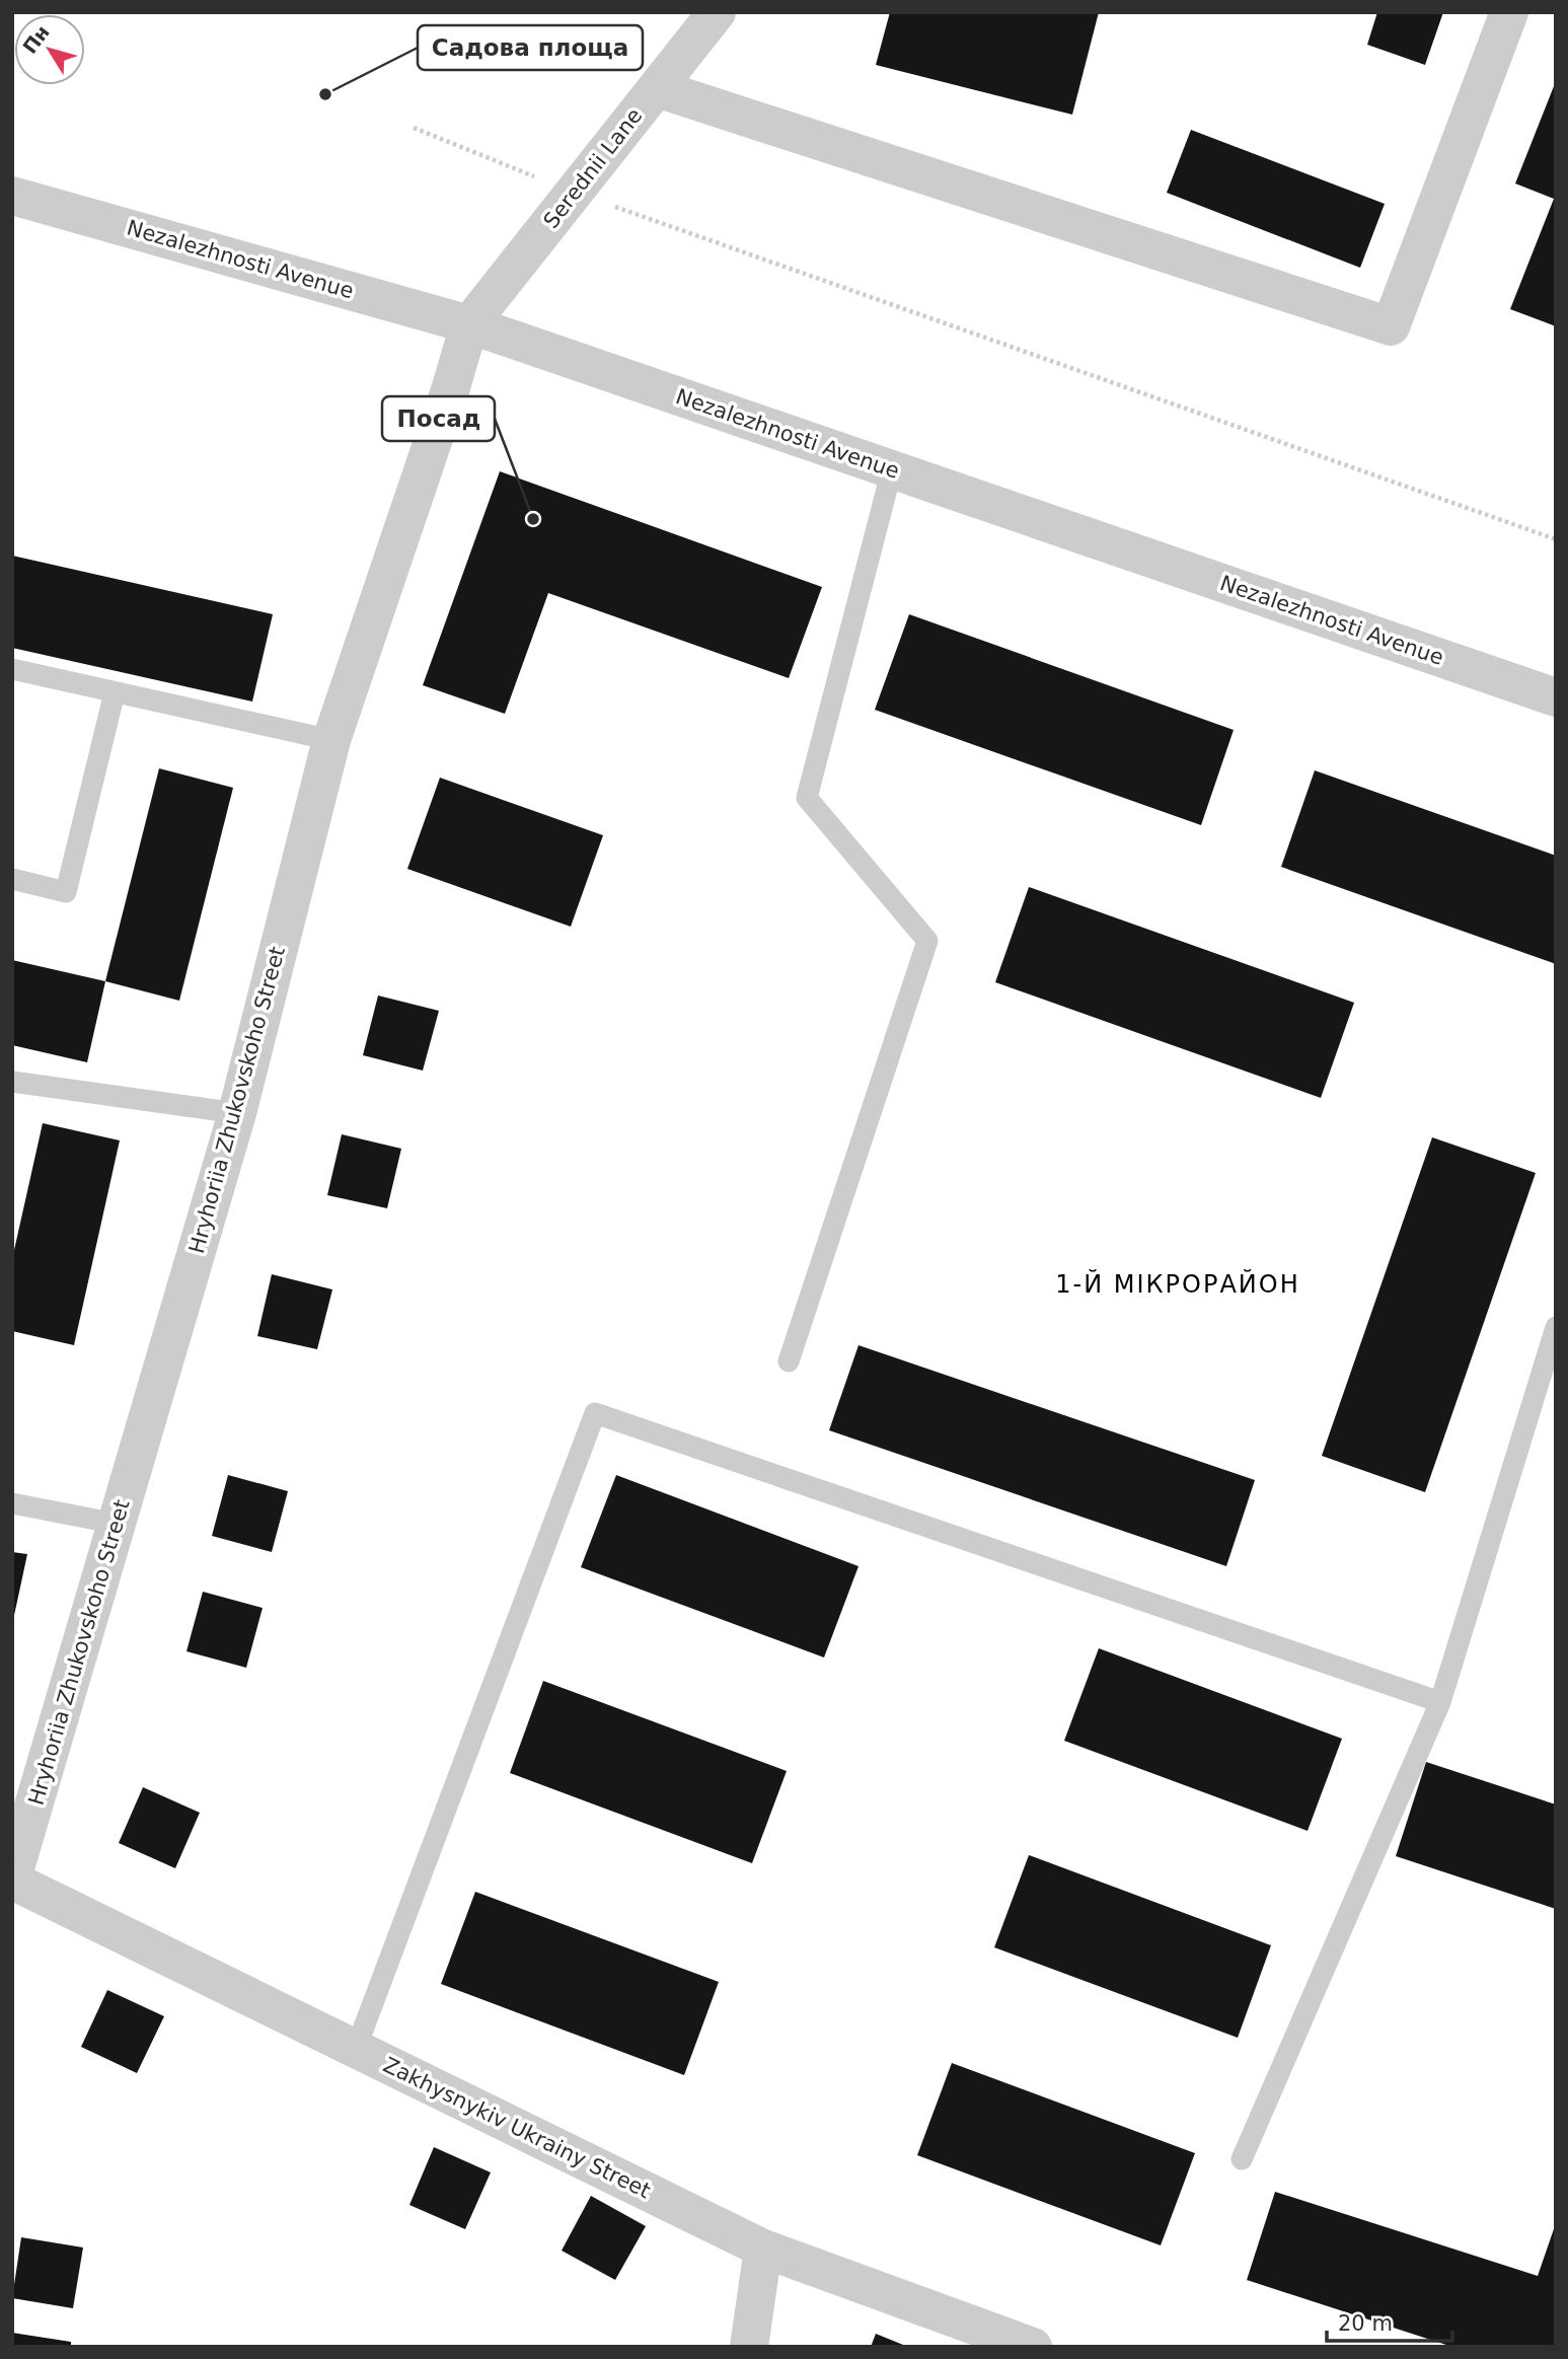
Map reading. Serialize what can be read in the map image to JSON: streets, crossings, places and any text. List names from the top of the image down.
{
  "streets": {
    "street": [
      "Serednii Lane",
      "Nezalezhnosti Avenue",
      "Hryhoriia Zhukovskoho Street",
      "Zakhysnykiv Ukrainy Street"
    ]
  },
  "crossings": [
    ["Serednii Lane", "Nezalezhnosti Avenue"],
    ["Serednii Lane", "Hryhoriia Zhukovskoho Street"],
    ["Nezalezhnosti Avenue", "Hryhoriia Zhukovskoho Street"],
    ["Hryhoriia Zhukovskoho Street", "Zakhysnykiv Ukrainy Street"]
  ],
  "districts": ["1-Й МІКРОРАЙОН"],
  "places": ["Садова площа", "Посад"],
  "scale_bar": "20 m",
  "north": "top left"
}
